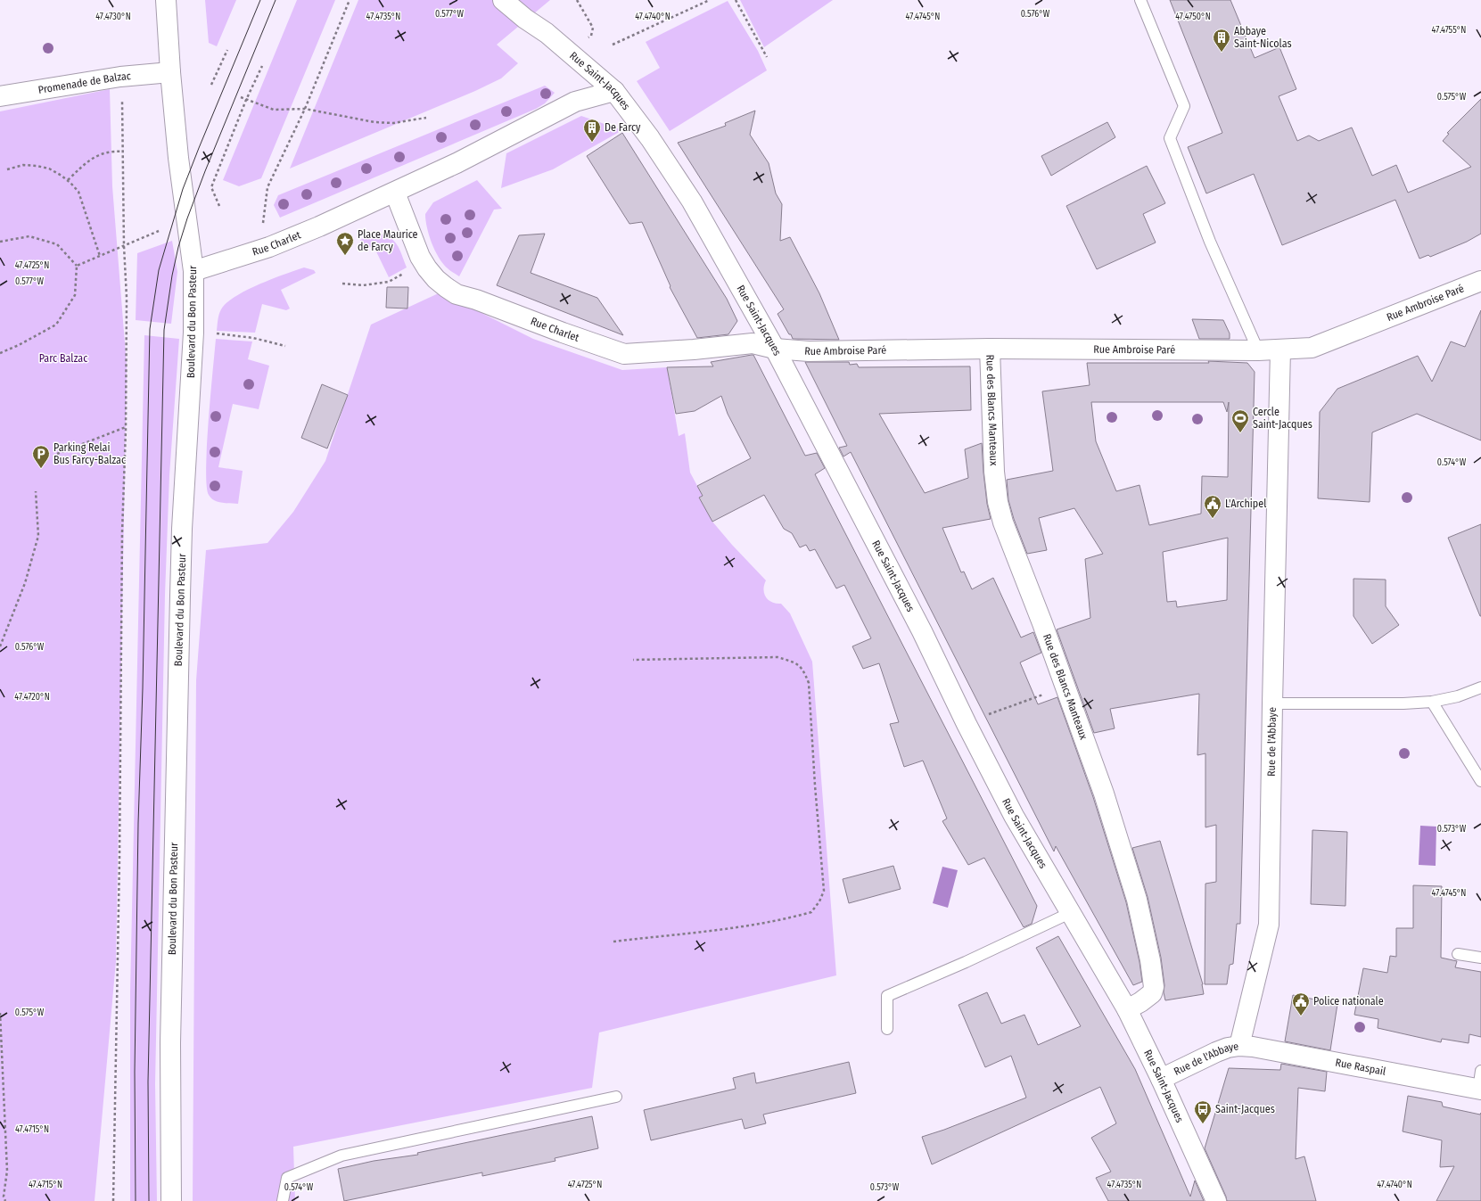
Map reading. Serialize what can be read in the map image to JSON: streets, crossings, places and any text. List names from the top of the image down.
{
  "streets": {
    "street": [
      "Rue Saint-Jacques",
      "Promenade de Balzac",
      "Rue Charlet",
      "Rue Ambroise Paré",
      "Boulevard du Bon Pasteur",
      "Rue des Blancs Manteaux",
      "Rue de l'Abbaye",
      "Rue Raspail"
    ]
  },
  "crossings": [
    ["Rue Saint-Jacques", "Rue Charlet"],
    ["Rue Saint-Jacques", "Rue Ambroise Paré"],
    ["Rue Saint-Jacques", "Rue des Blancs Manteaux"],
    ["Rue Saint-Jacques", "Rue de l'Abbaye"],
    ["Promenade de Balzac", "Boulevard du Bon Pasteur"],
    ["Rue Charlet", "Rue Ambroise Paré"],
    ["Rue Charlet", "Boulevard du Bon Pasteur"],
    ["Rue Ambroise Paré", "Rue des Blancs Manteaux"],
    ["Rue Ambroise Paré", "Rue de l'Abbaye"],
    ["Rue de l'Abbaye", "Rue Raspail"]
  ],
  "parks": ["Parc Balzac"],
  "places": {
    "building": ["Abbaye Saint-Nicolas", "De Farcy"],
    "place": ["Place Maurice de Farcy"],
    "sports": ["Cercle Saint-Jacques"],
    "parking": ["Parking Relai Bus Farcy-Balzac"],
    "public building": ["L'Archipel", "Police nationale"],
    "bus stop": ["Saint-Jacques"]
  },
  "coordinates": [
    "0.576°W",
    "0.577°W",
    "47.4730°N",
    "47.4735°N",
    "47.4740°N",
    "47.4745°N",
    "47.4750°N",
    "47.4755°N",
    "0.575°W",
    "47.4725°N",
    "0.574°W",
    "47.4720°N",
    "0.573°W",
    "47.4715°N"
  ]
}
